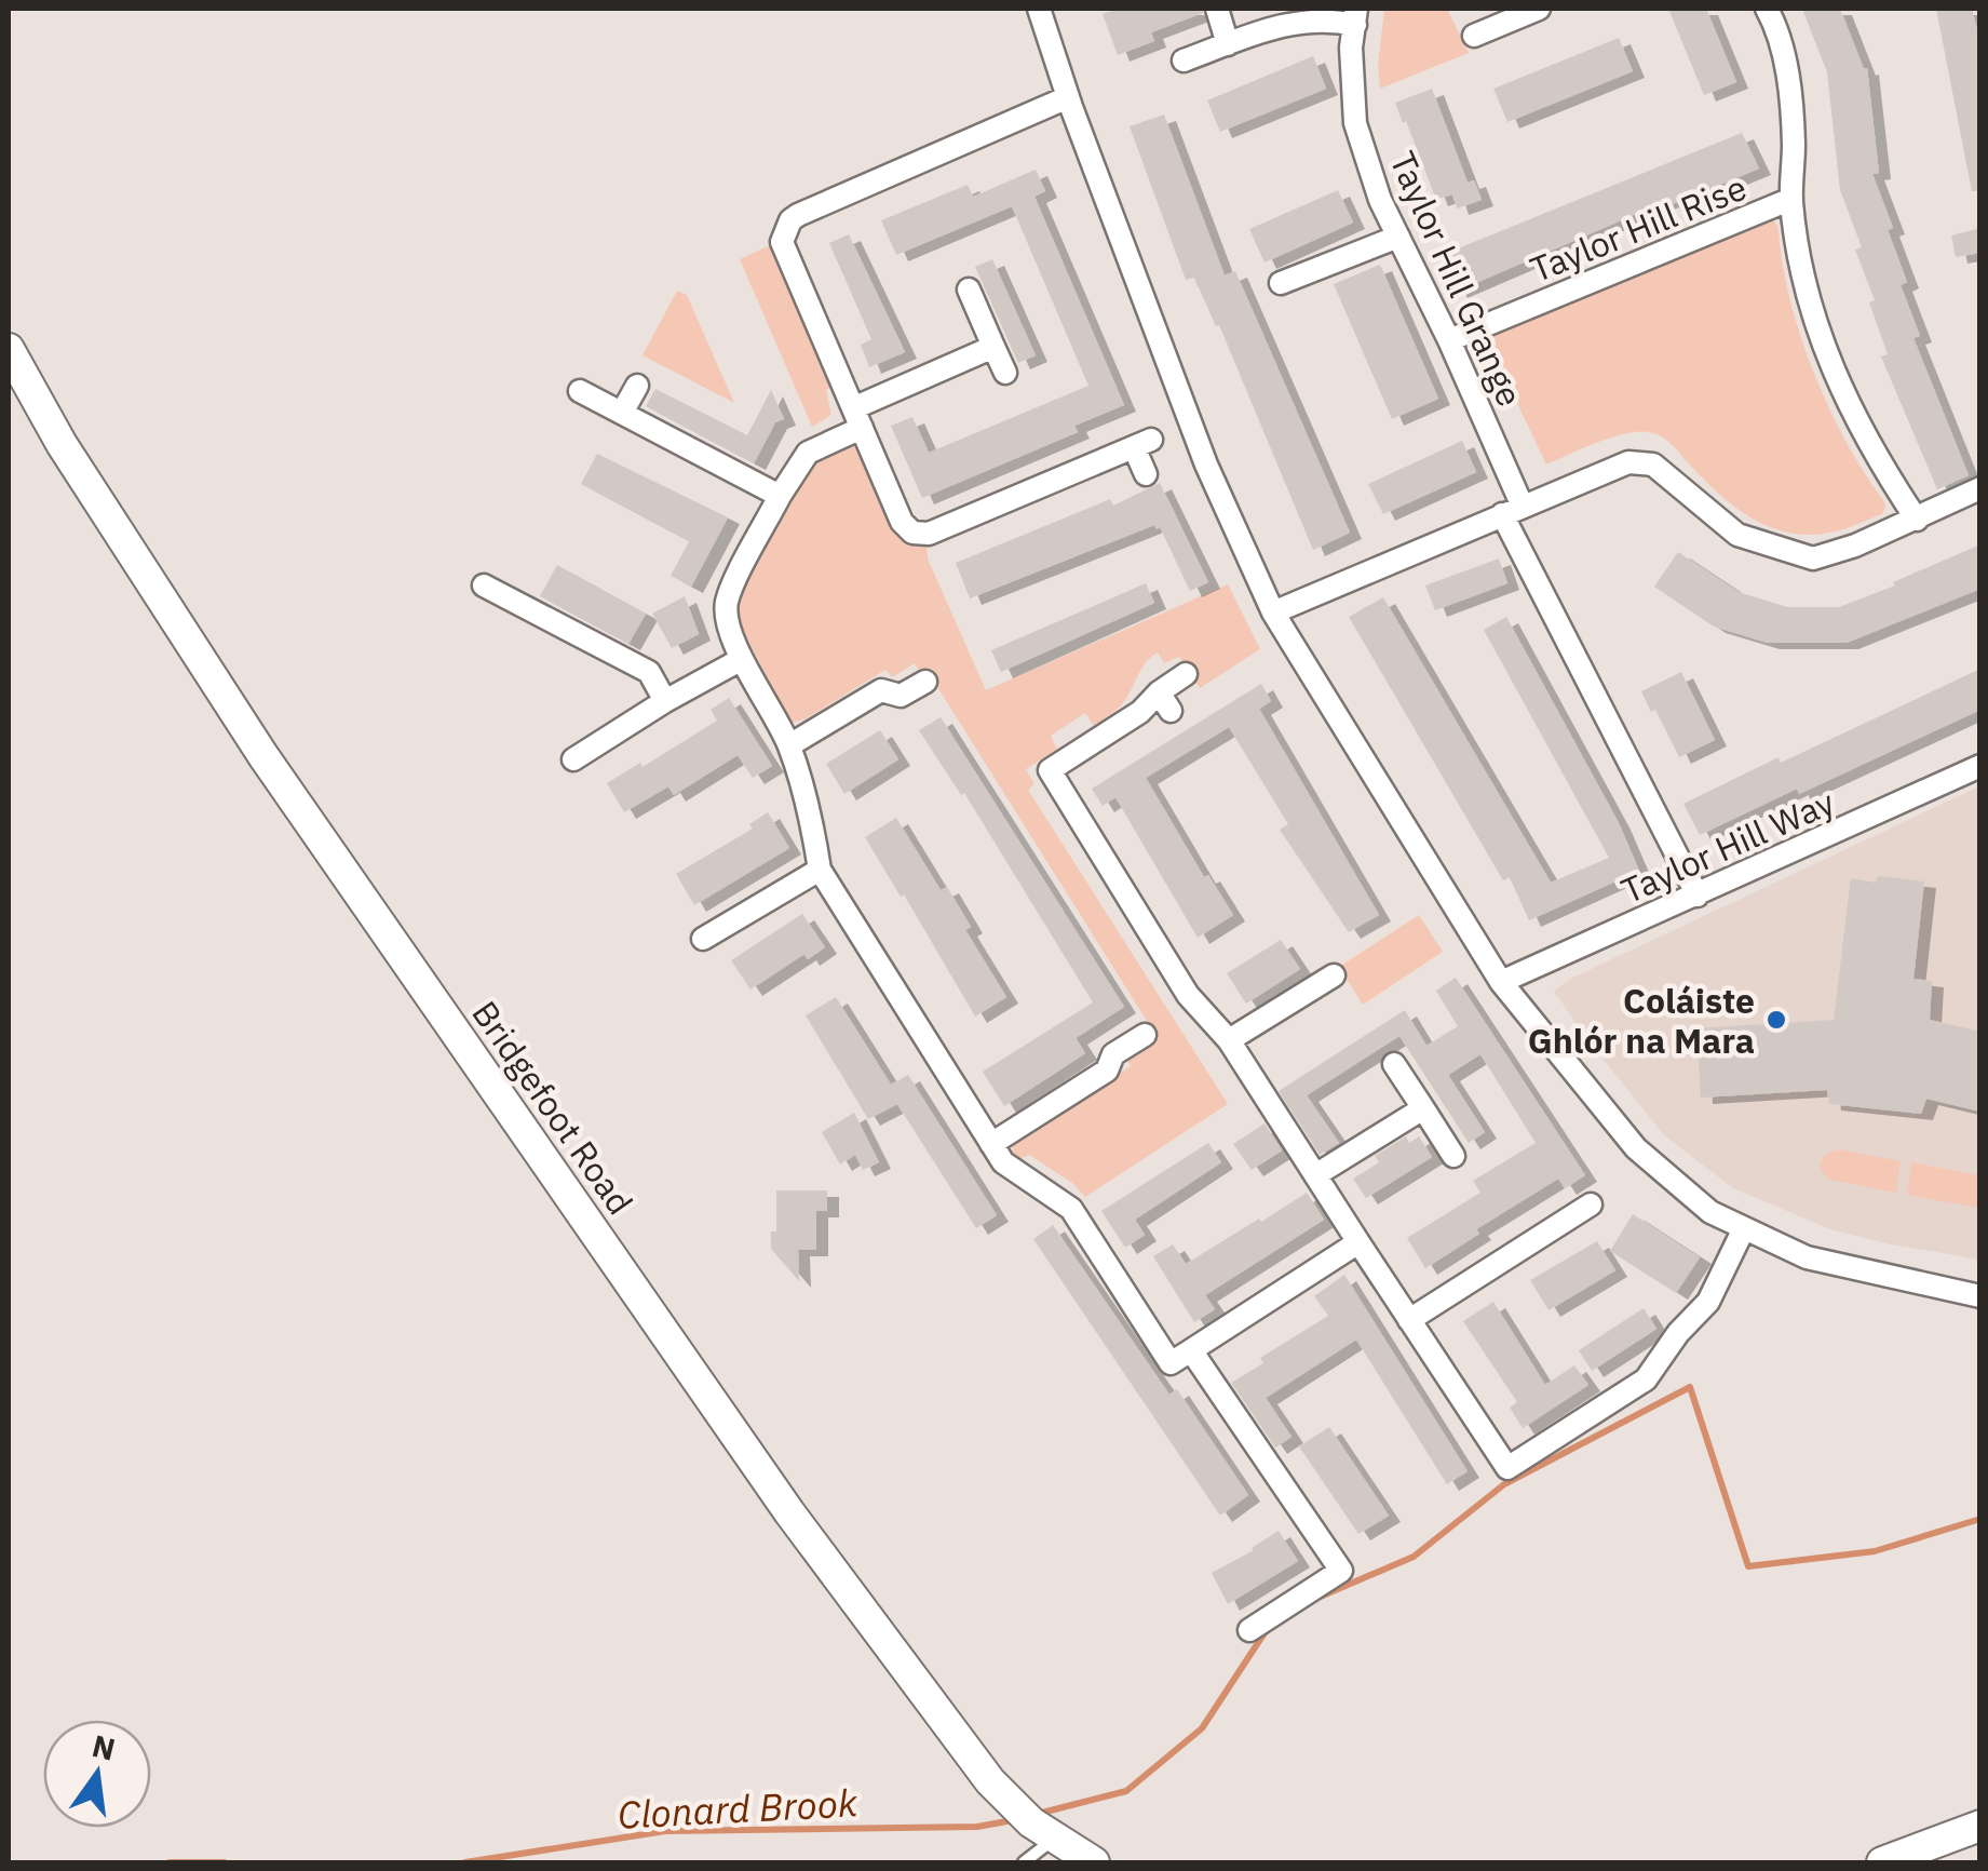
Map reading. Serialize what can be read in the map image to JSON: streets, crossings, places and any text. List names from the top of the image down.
{
  "streets": {
    "street": [
      "Taylor Hill Rise",
      "Taylor Hill Grange",
      "Taylor Hill Way",
      "Bridgefoot Road"
    ]
  },
  "crossings": [
    ["Taylor Hill Rise", "Taylor Hill Grange"],
    ["Taylor Hill Grange", "Taylor Hill Way"]
  ],
  "water": ["Clonard Brook"],
  "places": ["Coláiste Ghlór na Mara"],
  "north": "top"
}
